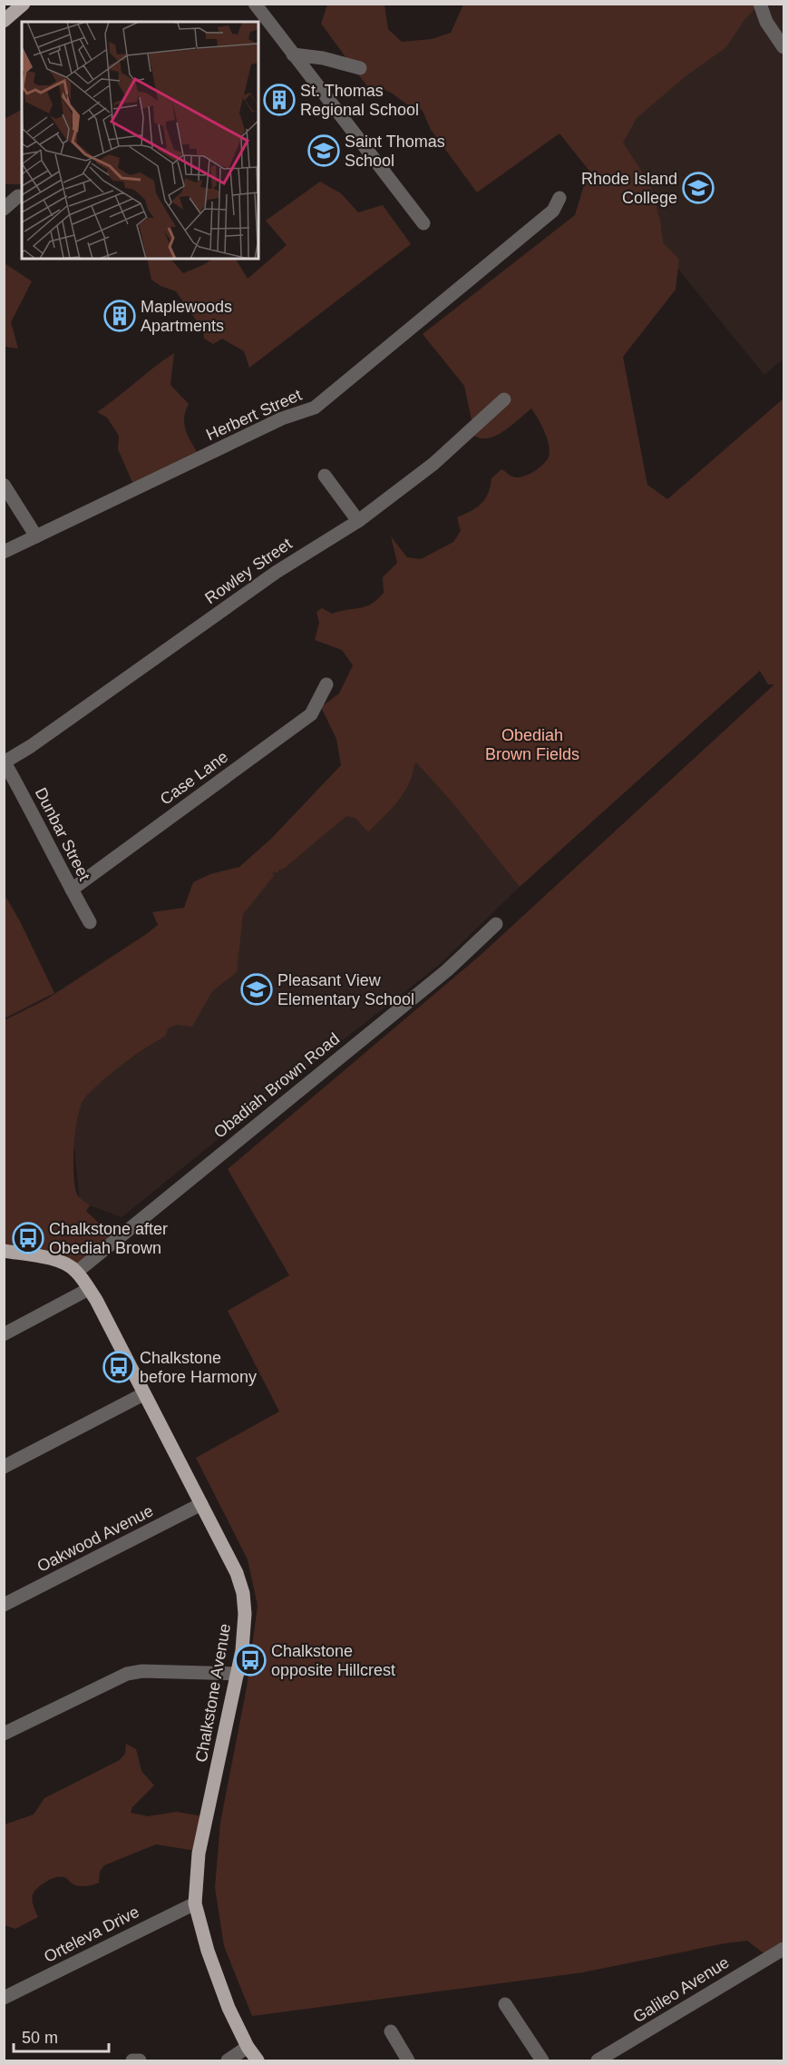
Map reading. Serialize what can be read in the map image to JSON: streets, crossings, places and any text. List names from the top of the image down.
{
  "streets": {
    "main road": ["Chalkstone Avenue"],
    "street": [
      "Herbert Street",
      "Rowley Street",
      "Case Lane",
      "Dunbar Street",
      "Obadiah Brown Road",
      "Oakwood Avenue",
      "Orteleva Drive",
      "Galileo Avenue"
    ]
  },
  "crossings": [
    ["Rowley Street", "Dunbar Street"],
    ["Case Lane", "Dunbar Street"],
    ["Obadiah Brown Road", "Chalkstone Avenue"],
    ["Oakwood Avenue", "Chalkstone Avenue"],
    ["Chalkstone Avenue", "Orteleva Drive"]
  ],
  "parks": ["Obediah Brown Fields"],
  "places": {
    "building": ["St. Thomas Regional School", "Maplewoods Apartments"],
    "school or university": ["Saint Thomas School", "Rhode Island College", "Pleasant View Elementary School"],
    "bus stop": ["Chalkstone after Obediah Brown", "Chalkstone before Harmony", "Chalkstone opposite Hillcrest"]
  },
  "scale_bar": "50 m"
}
